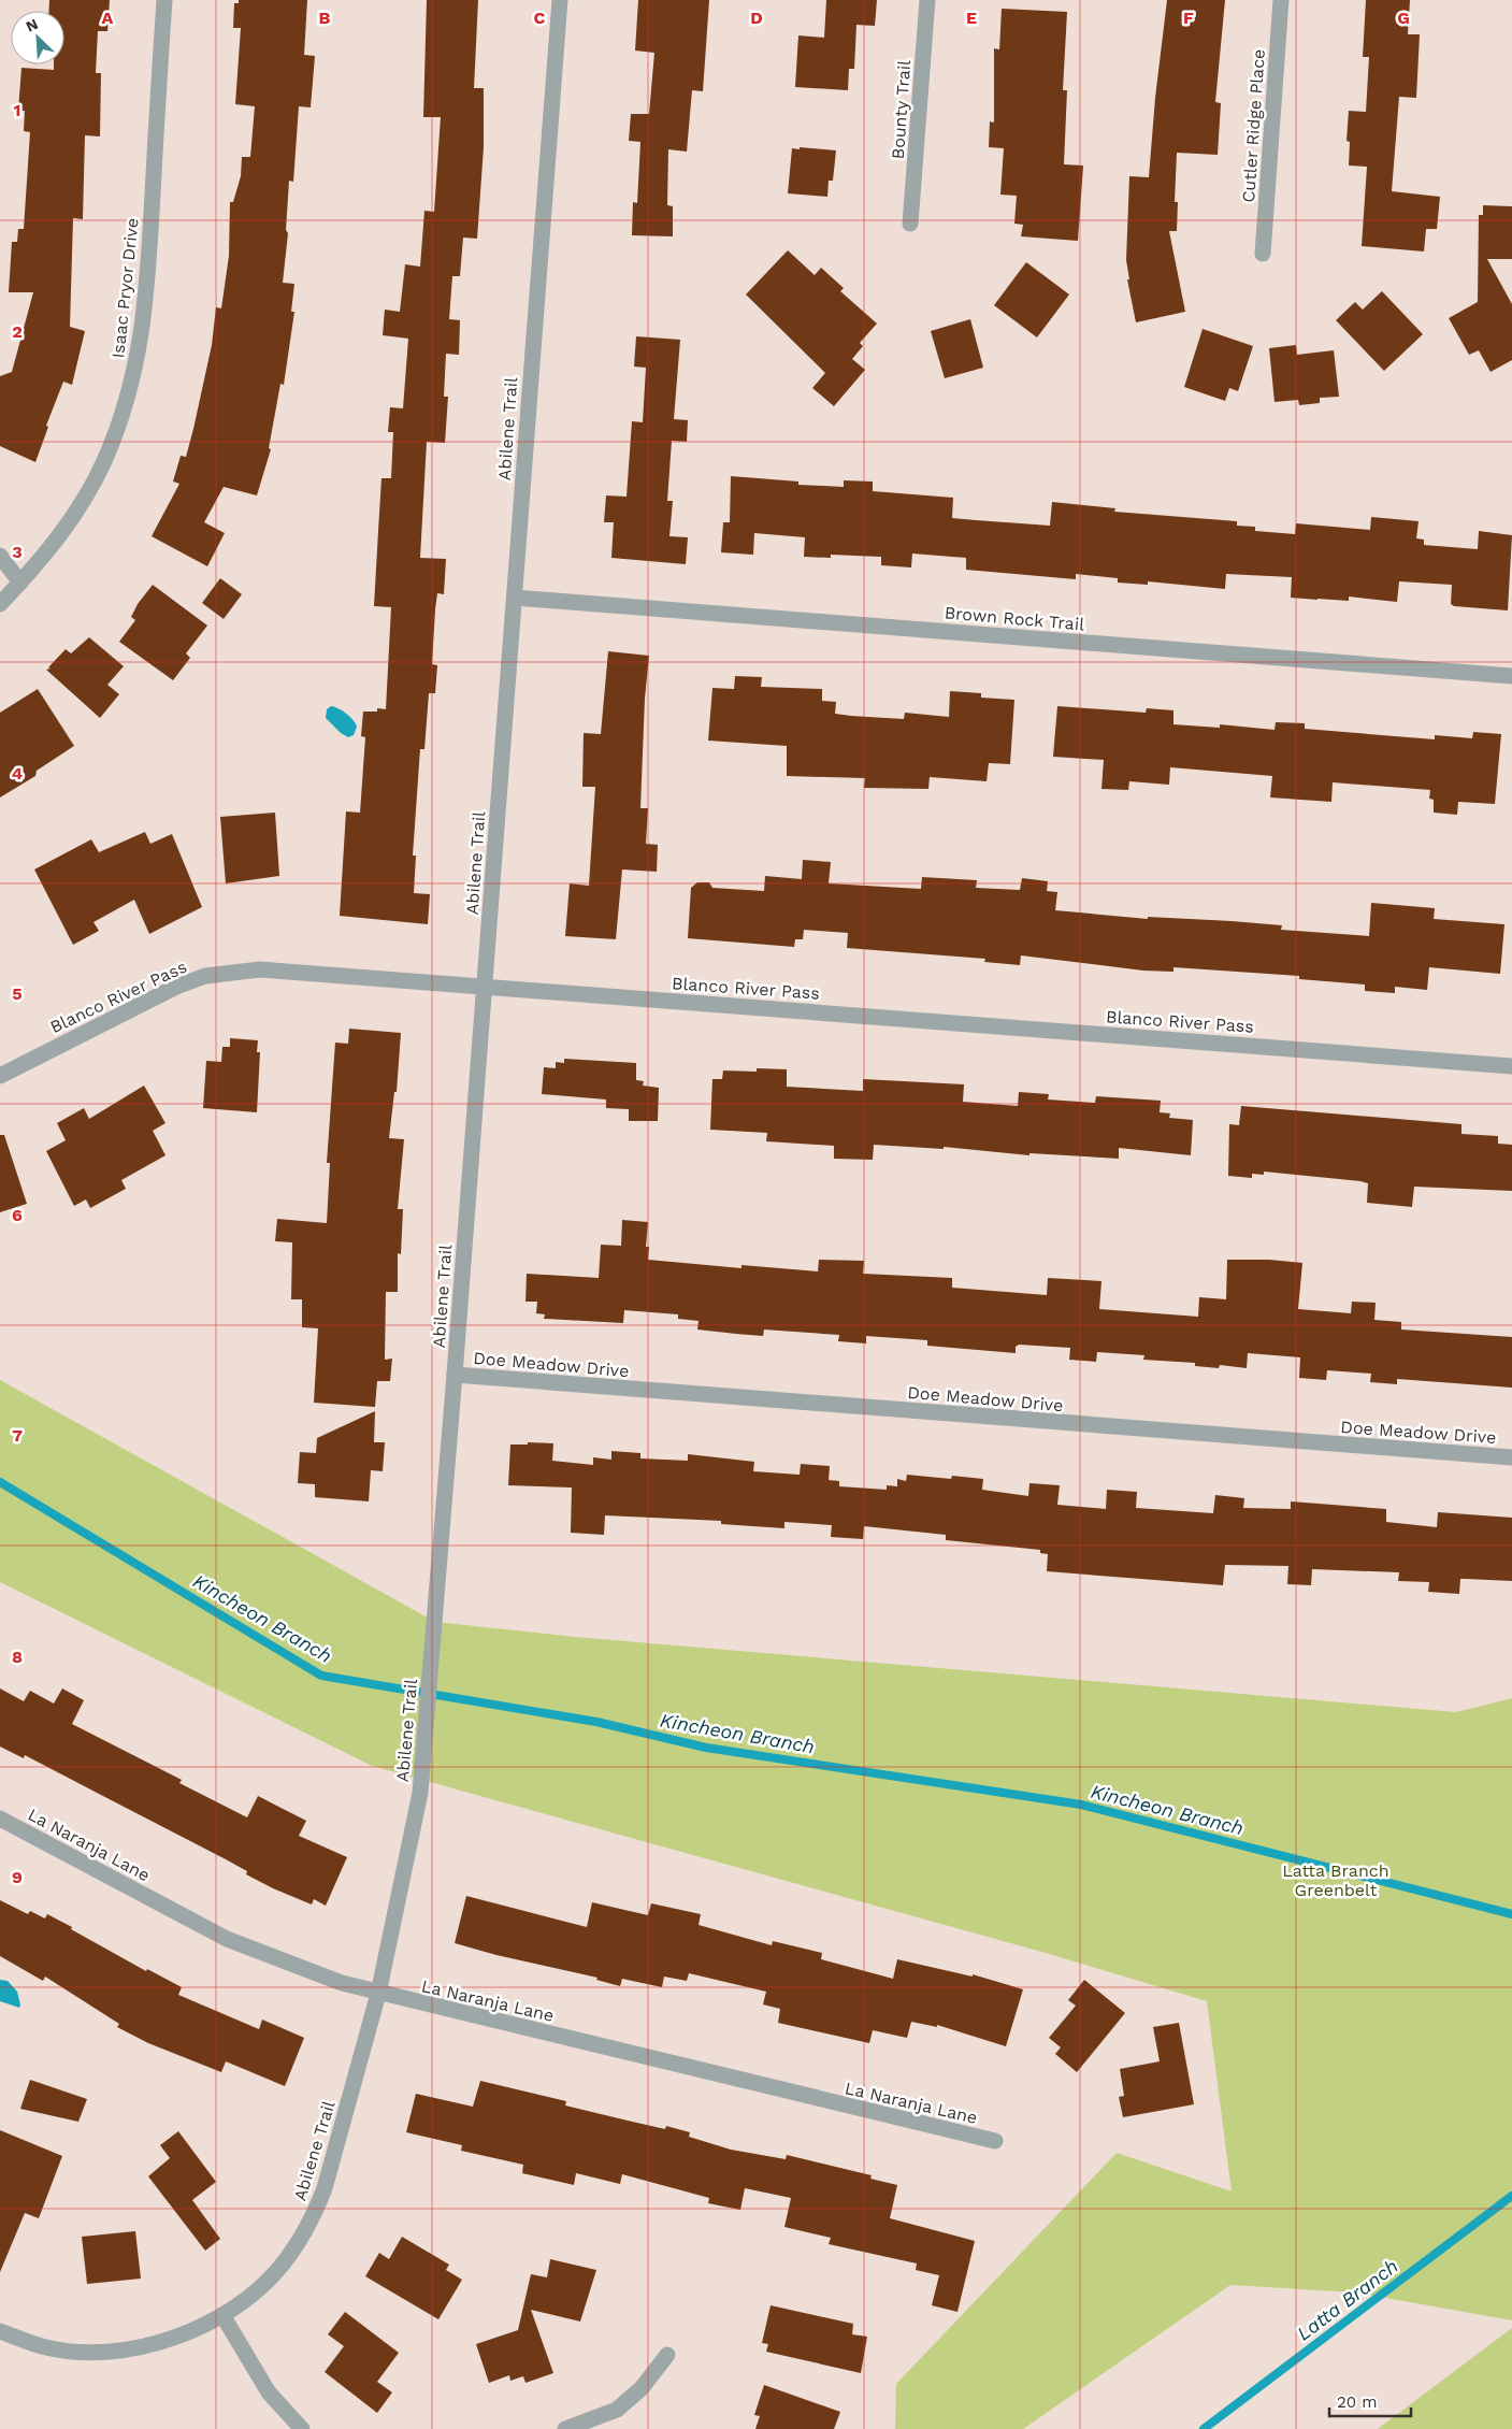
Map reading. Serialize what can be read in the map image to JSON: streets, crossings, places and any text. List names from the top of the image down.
{
  "streets": {
    "street": [
      "Bounty Trail",
      "Cutler Ridge Place",
      "Isaac Pryor Drive",
      "Abilene Trail",
      "Brown Rock Trail",
      "Blanco River Pass",
      "Doe Meadow Drive",
      "La Naranja Lane"
    ]
  },
  "crossings": [
    ["Abilene Trail", "Brown Rock Trail"],
    ["Abilene Trail", "Blanco River Pass"],
    ["Abilene Trail", "Doe Meadow Drive"],
    ["Abilene Trail", "La Naranja Lane"]
  ],
  "water": ["Kincheon Branch", "Latta Branch"],
  "parks": ["Latta Branch Greenbelt"],
  "scale_bar": "20 m",
  "north": "top left",
  "grid": {
    "columns": [
      "A",
      "B",
      "C",
      "D",
      "E",
      "F",
      "G"
    ],
    "rows": [
      "1",
      "2",
      "3",
      "4",
      "5",
      "6",
      "7",
      "8",
      "9"
    ]
  }
}
